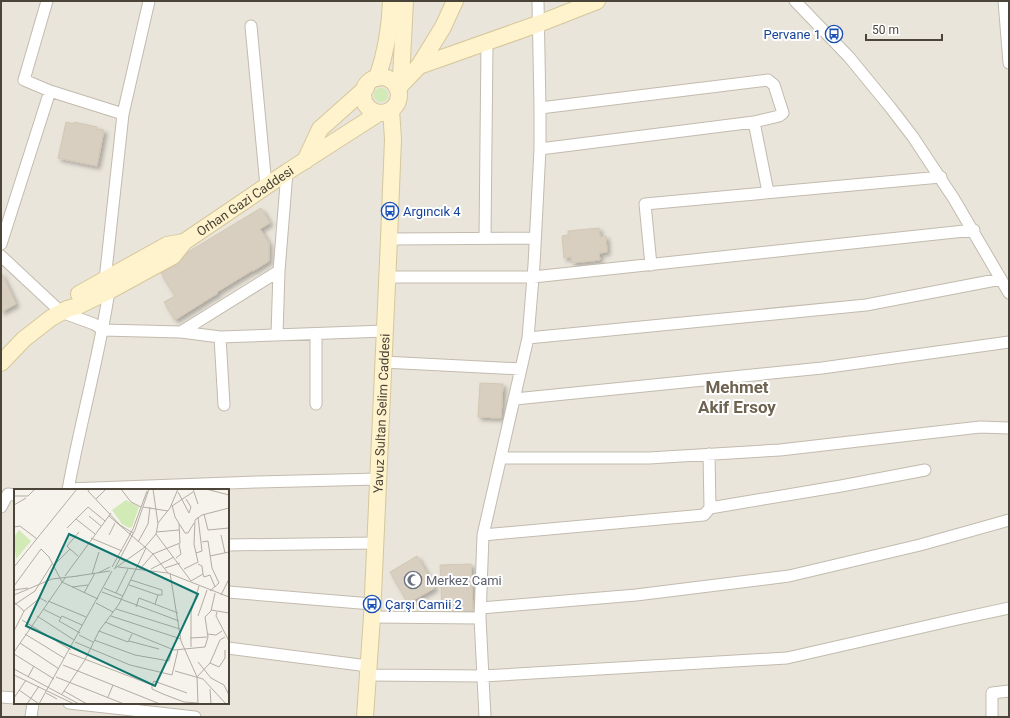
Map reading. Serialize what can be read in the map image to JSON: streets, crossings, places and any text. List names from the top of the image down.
{
  "streets": {
    "street": ["Orhan Gazi Caddesi", "Yavuz Sultan Selim Caddesi"]
  },
  "crossings": [
    ["Orhan Gazi Caddesi", "Yavuz Sultan Selim Caddesi"]
  ],
  "districts": ["Mehmet Akif Ersoy"],
  "places": {
    "bus stop": ["Pervane 1", "Argıncık 4", "Çarşı Camii 2"],
    "mosque": ["Merkez Cami"]
  },
  "scale_bar": "50 m"
}
